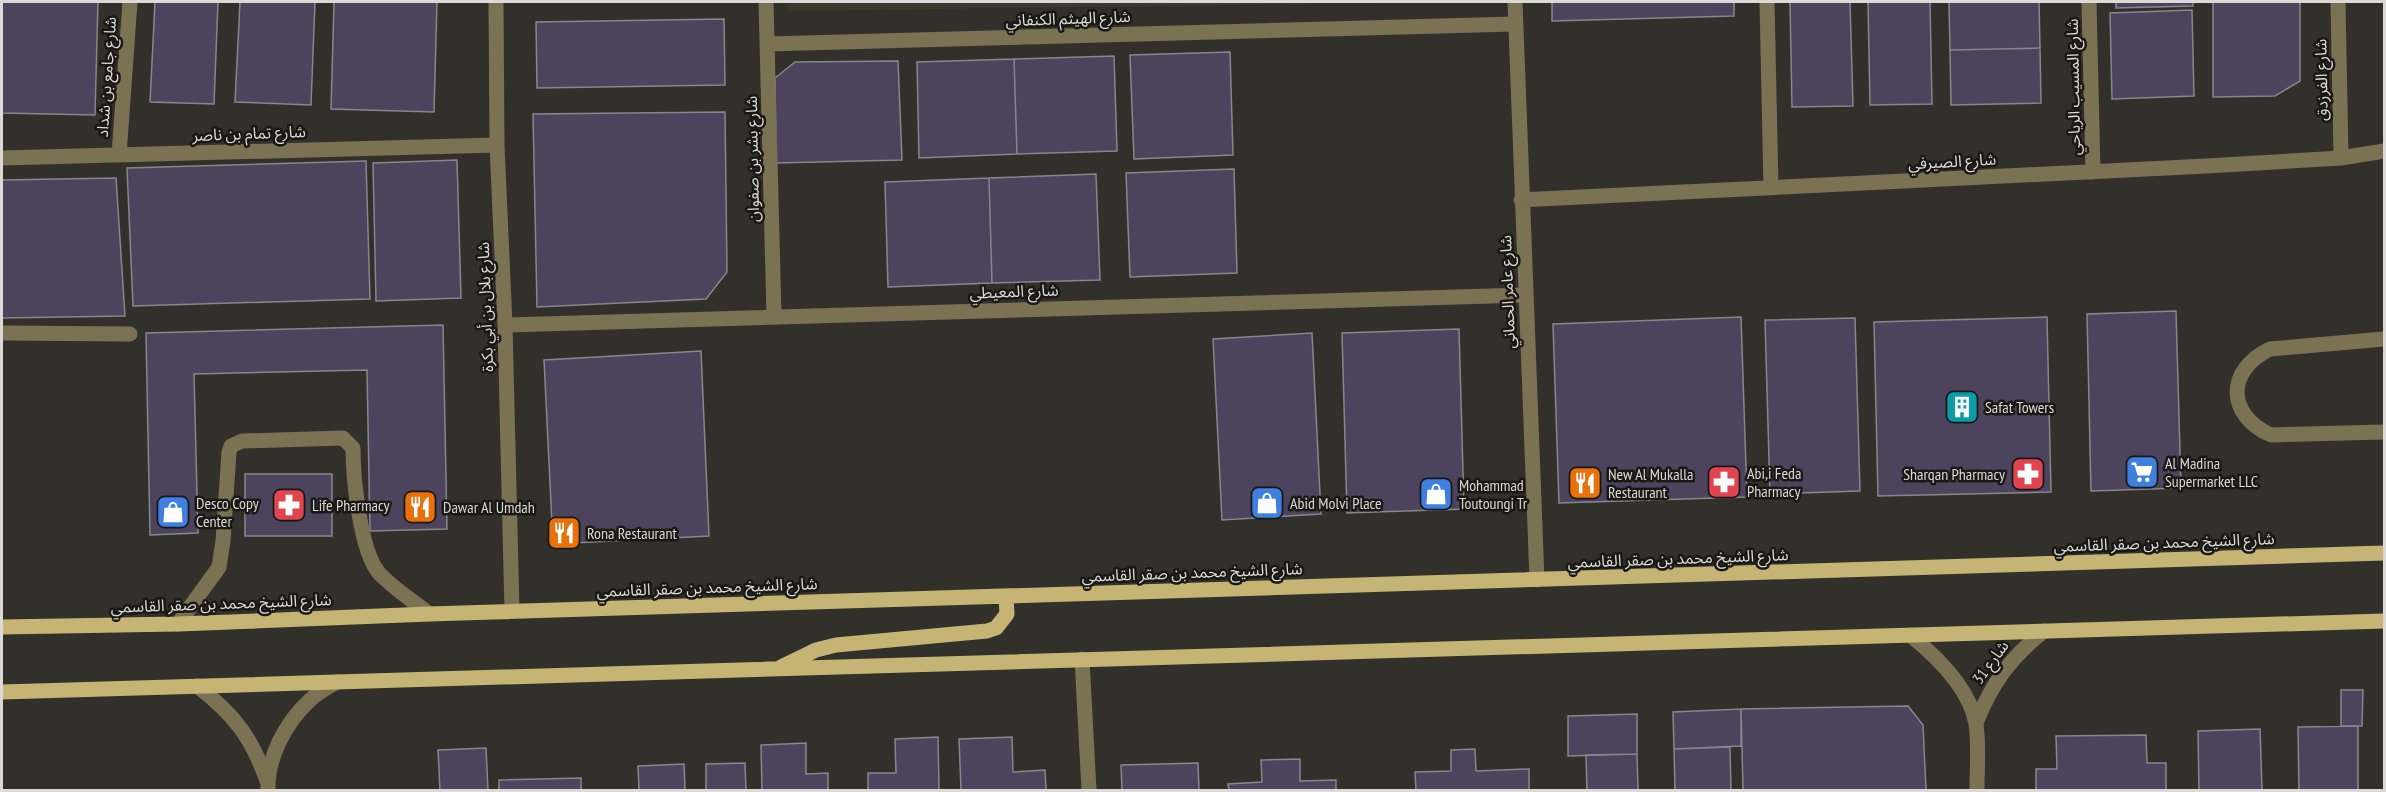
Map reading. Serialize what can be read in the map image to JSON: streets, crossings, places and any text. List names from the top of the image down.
{
  "streets": {
    "main road": ["شارع الشيخ محمد بن صقر القاسمي"],
    "street": [
      "شارع الهيثم الكنفاني",
      "شارع جامع بن شداد",
      "شارع الفرزدق",
      "شارع المسيب الرياحي",
      "شارع تمام بن ناصر",
      "شارع بشر بن صفوان",
      "شارع الصيرفي",
      "شارع المعيطي",
      "شارع عامر الحماني",
      "شارع بلال بن أبي بكرة",
      "شارع 31"
    ]
  },
  "crossings": [
    ["شارع الهيثم الكنفاني", "شارع بشر بن صفوان"],
    ["شارع الهيثم الكنفاني", "شارع عامر الحماني"],
    ["شارع جامع بن شداد", "شارع تمام بن ناصر"],
    ["شارع الفرزدق", "شارع الصيرفي"],
    ["شارع المسيب الرياحي", "شارع الصيرفي"],
    ["شارع تمام بن ناصر", "شارع بلال بن أبي بكرة"],
    ["شارع بشر بن صفوان", "شارع المعيطي"],
    ["شارع الصيرفي", "شارع عامر الحماني"],
    ["شارع المعيطي", "شارع عامر الحماني"],
    ["شارع المعيطي", "شارع بلال بن أبي بكرة"],
    ["شارع عامر الحماني", "شارع الشيخ محمد بن صقر القاسمي"],
    ["شارع بلال بن أبي بكرة", "شارع الشيخ محمد بن صقر القاسمي"]
  ],
  "places": {
    "building": ["Safat Towers"],
    "supermarket": ["Al Madina Supermarket LLC"],
    "pharmacy": ["Sharqan Pharmacy", "Abi,i Feda Pharmacy", "Life Pharmacy"],
    "restaurant": ["New Al Mukalla Restaurant", "Dawar Al Umdah", "Rona Restaurant"],
    "shop": ["Mohammad Toutoungi Tr", "Abid Molvi Place", "Desco Copy Center"]
  }
}
